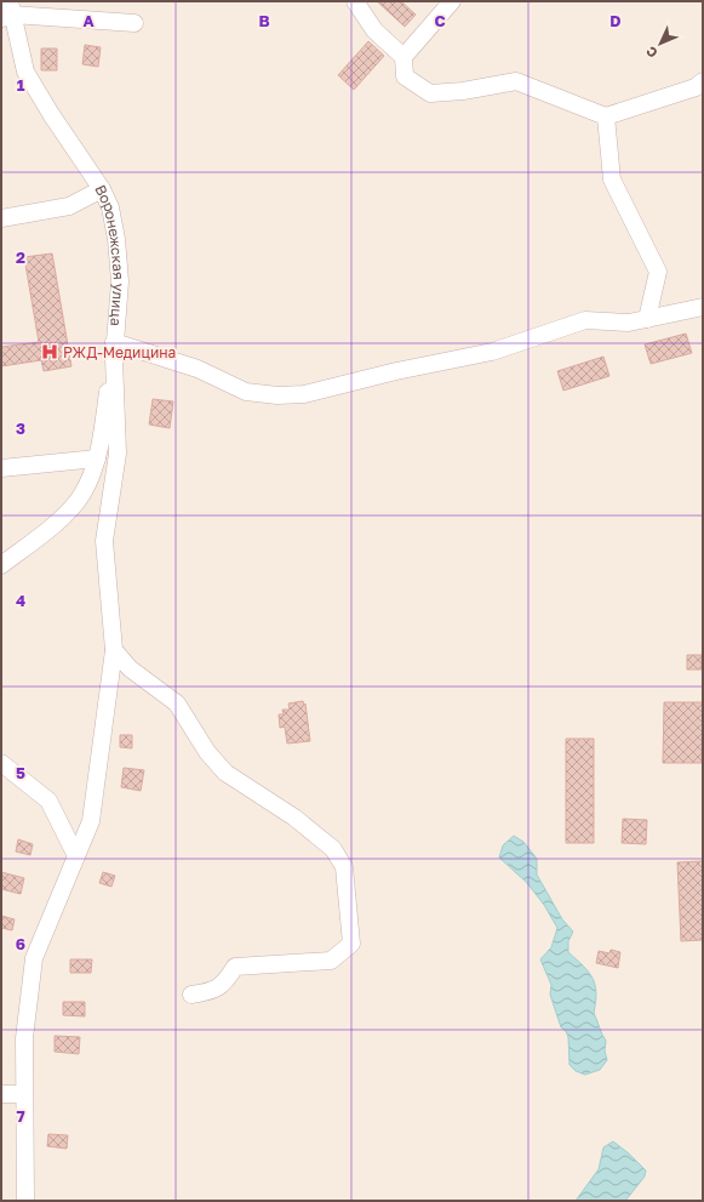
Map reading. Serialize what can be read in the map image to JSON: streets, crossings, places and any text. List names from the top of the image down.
{
  "streets": {
    "street": ["Воронежская улица"]
  },
  "places": {
    "hospital": ["РЖД-Медицина"]
  },
  "north": "bottom left",
  "grid": {
    "columns": [
      "A",
      "B",
      "C",
      "D"
    ],
    "rows": [
      "1",
      "2",
      "3",
      "4",
      "5",
      "6",
      "7"
    ]
  }
}
